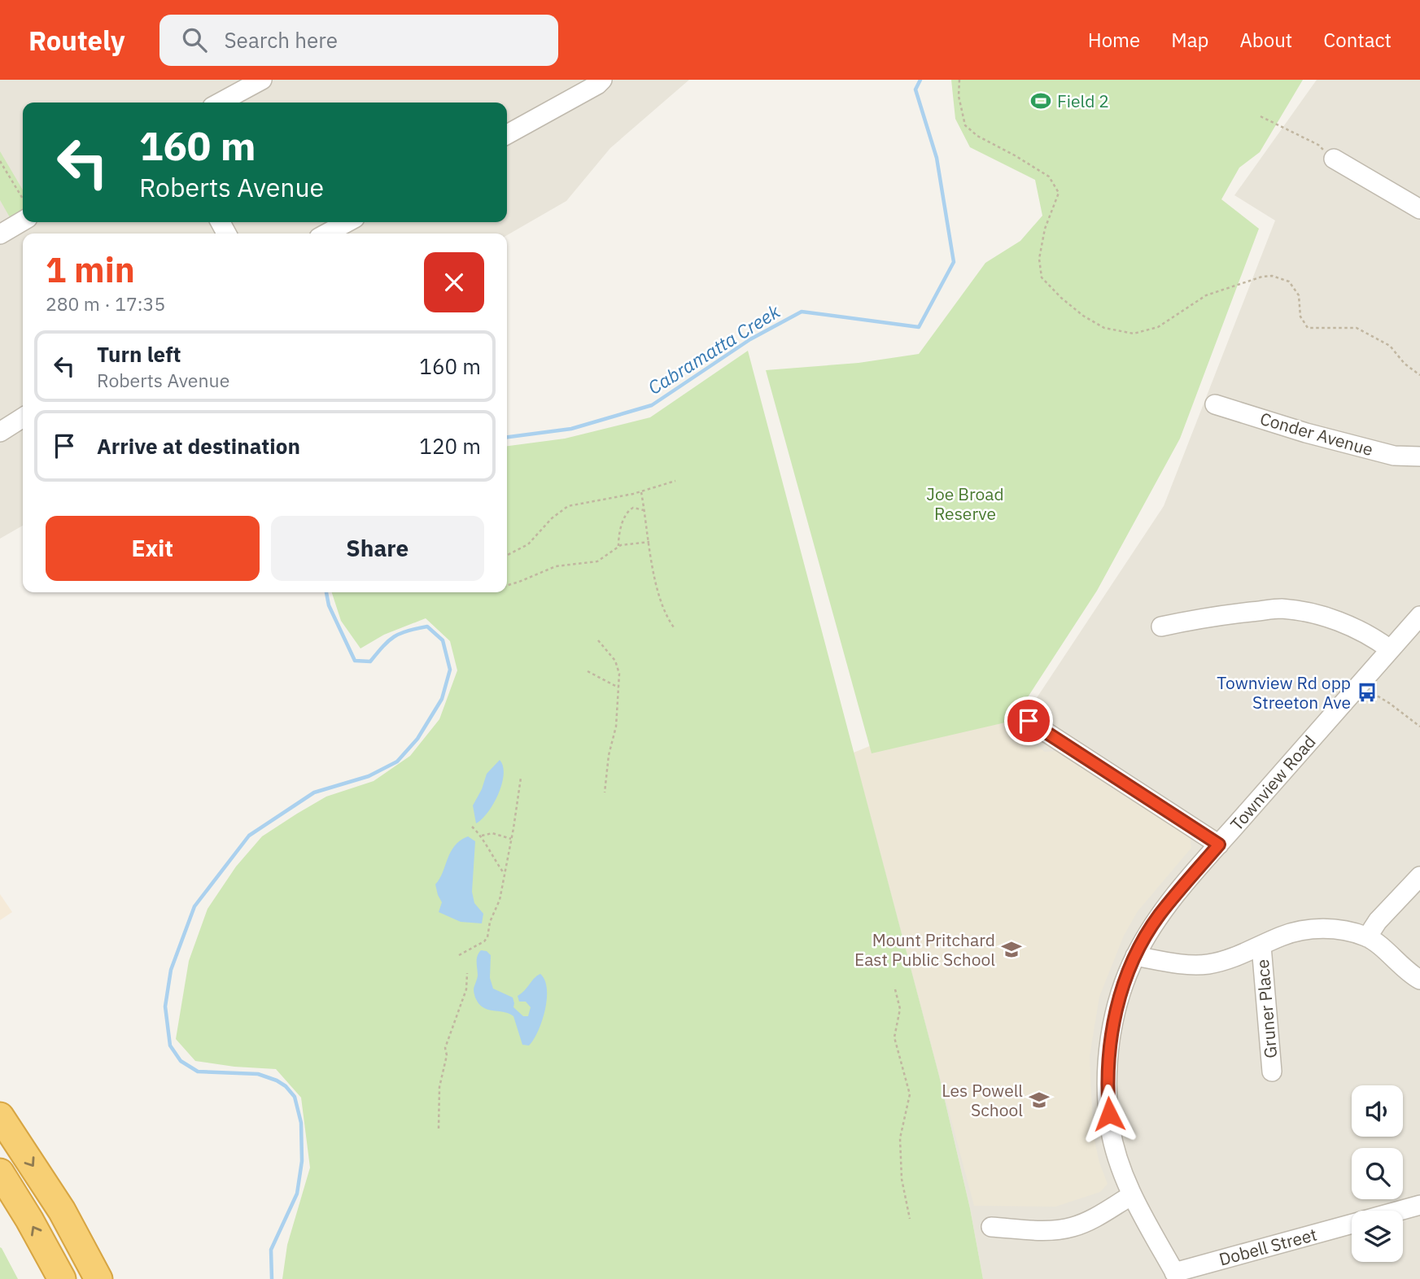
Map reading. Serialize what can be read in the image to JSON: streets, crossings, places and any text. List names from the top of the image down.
{
  "streets": {
    "street": [
      "Conder Avenue",
      "Townview Road",
      "Gruner Place",
      "Dobell Street"
    ]
  },
  "crossings": [
    ["Townview Road", "Dobell Street"]
  ],
  "water": ["Cabramatta Creek"],
  "parks": ["Joe Broad Reserve"],
  "places": {
    "sports": ["Field 2"],
    "bus stop": ["Townview Rd opp Streeton Ave"],
    "school or university": ["Mount Pritchard East Public School", "Les Powell School"]
  },
  "page": {
    "header": "Routely",
    "search": "Search here",
    "nav": [
      "Home",
      "Map",
      "About",
      "Contact"
    ],
    "turn": ["160 m", "Roberts Avenue"],
    "heading": ["1 min", "280 m · 17:35"],
    "list": [
      {
        "name": "Turn left",
        "note": "Roberts Avenue",
        "value": "160 m"
      },
      {
        "name": "Arrive at destination",
        "value": "120 m"
      }
    ],
    "buttons": ["Exit", "Share"]
  }
}
